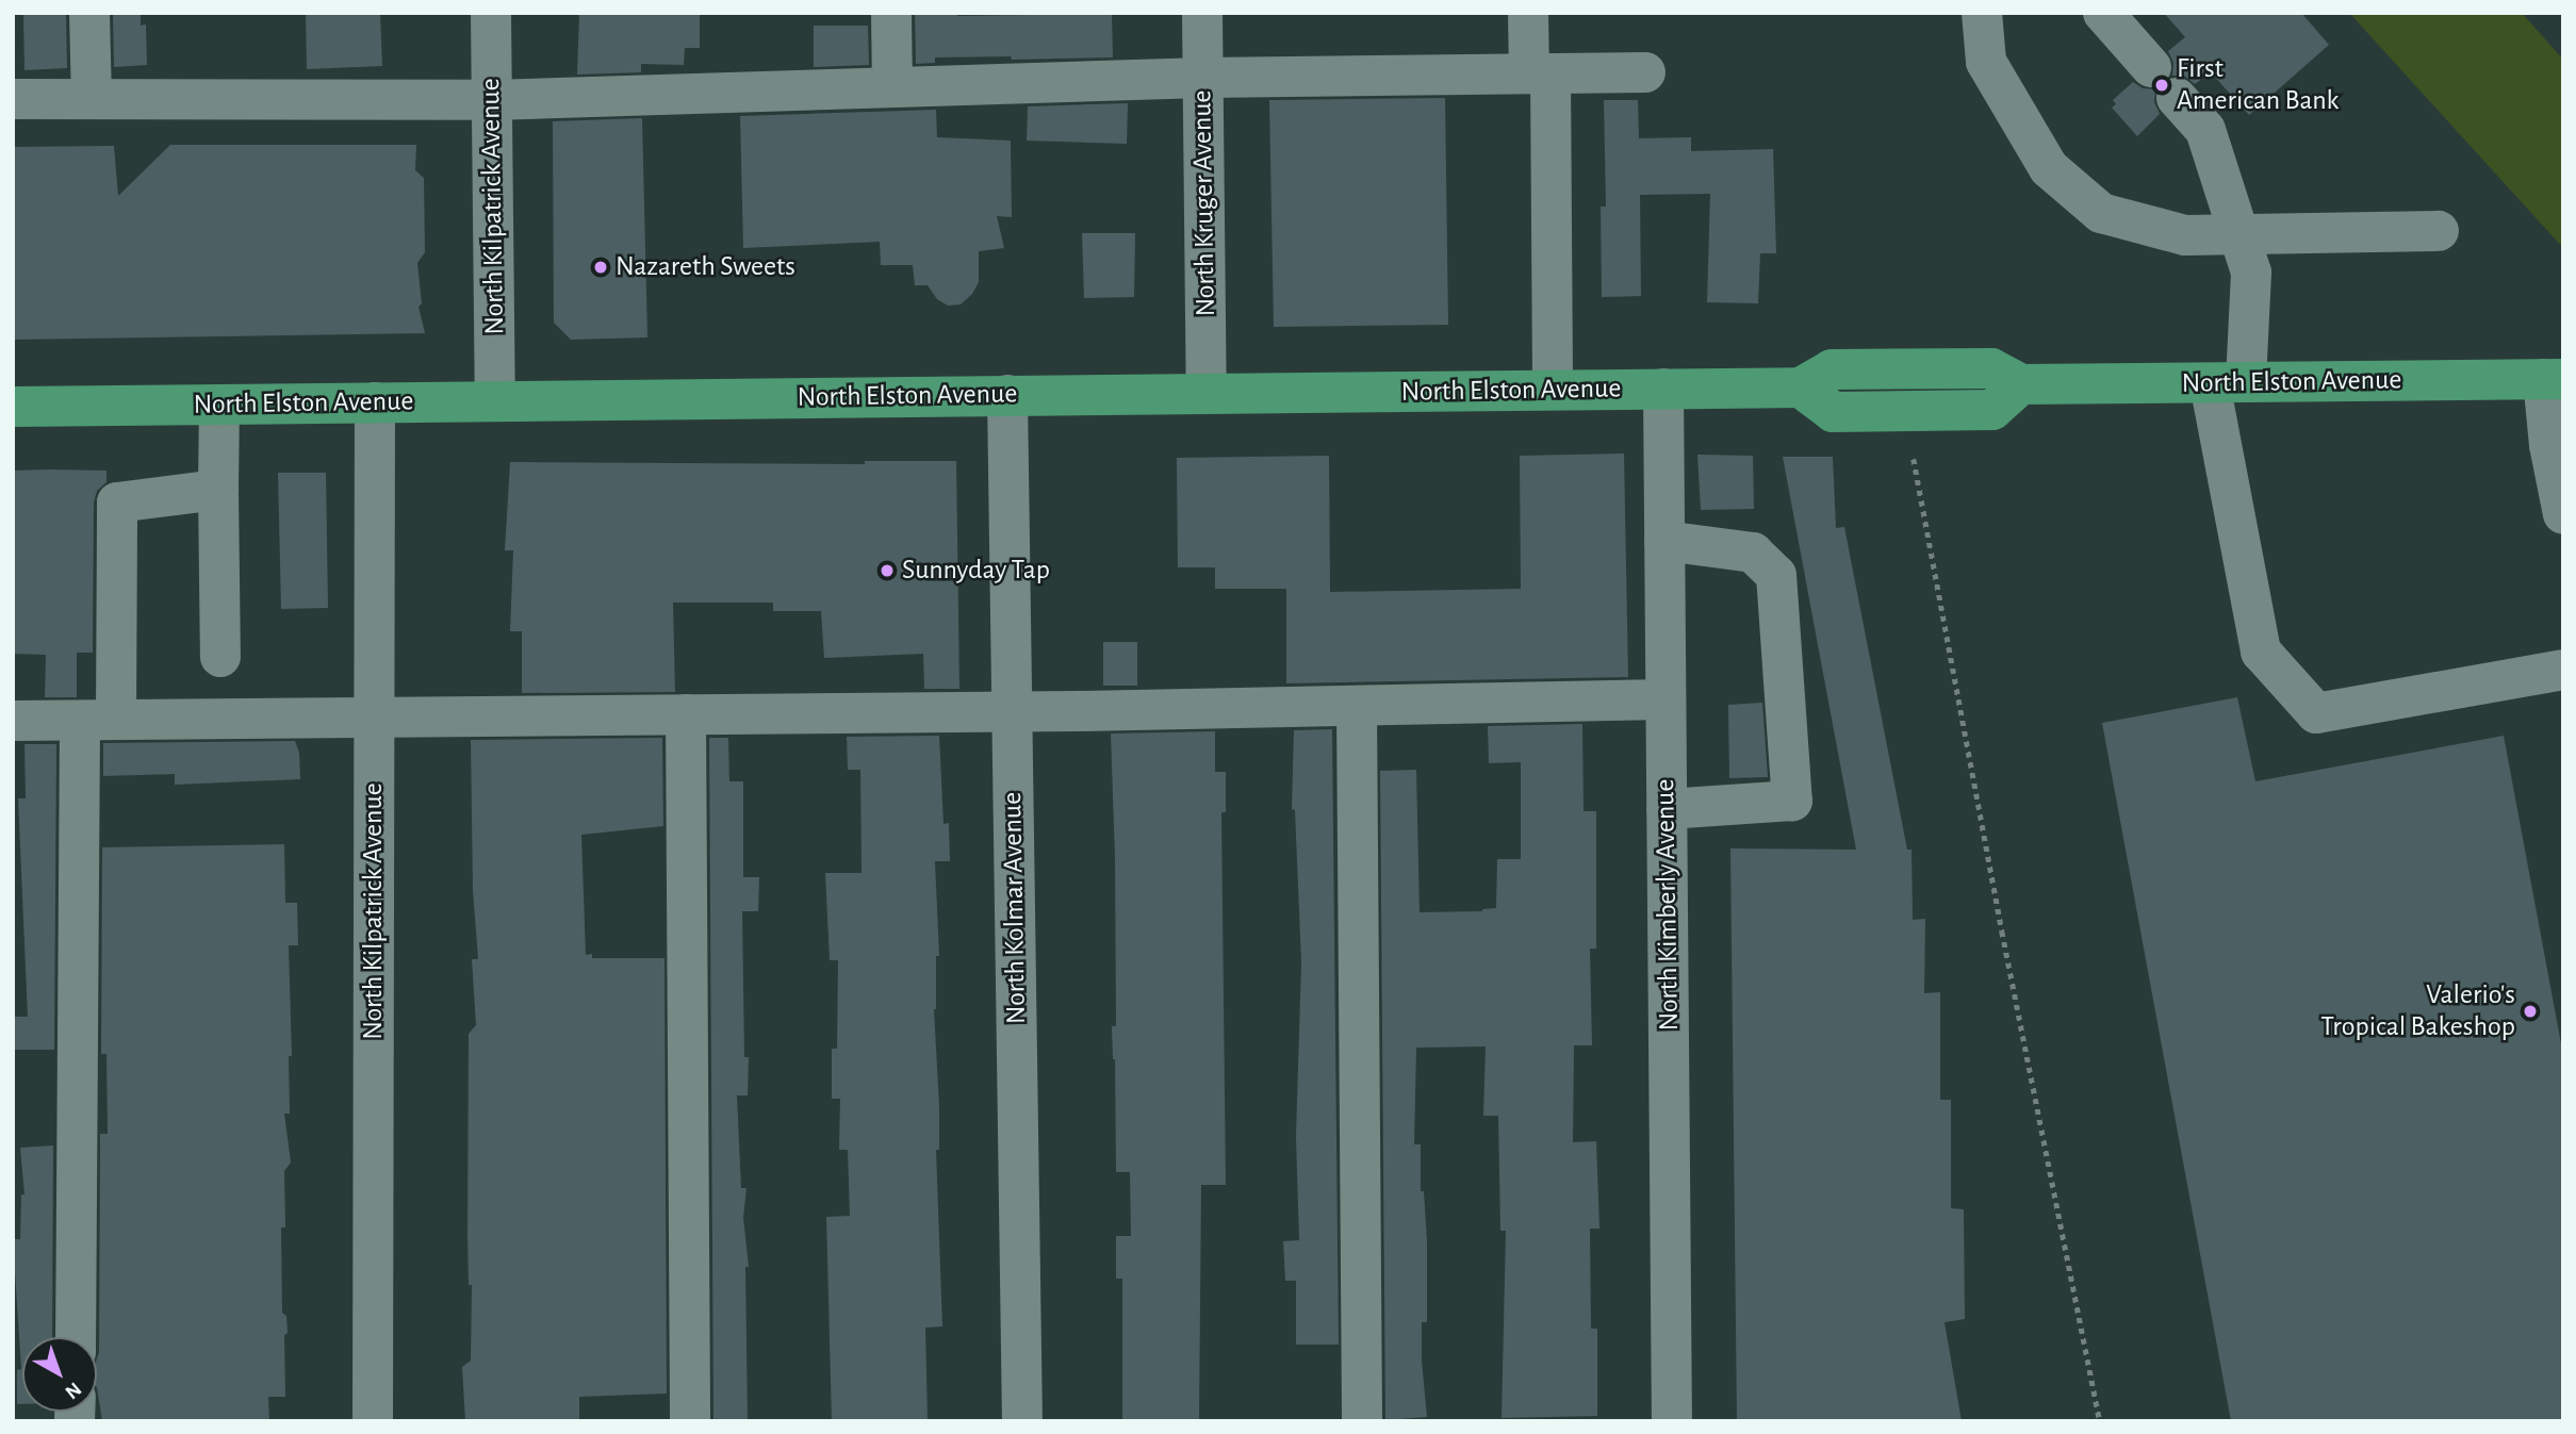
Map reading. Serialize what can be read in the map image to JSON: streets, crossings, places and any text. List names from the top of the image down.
{
  "streets": {
    "main road": ["North Elston Avenue"],
    "street": [
      "North Kruger Avenue",
      "North Kilpatrick Avenue",
      "North Kimberly Avenue",
      "North Kolmar Avenue"
    ]
  },
  "crossings": [
    ["North Kruger Avenue", "North Elston Avenue"],
    ["North Kilpatrick Avenue", "North Elston Avenue"],
    ["North Elston Avenue", "North Kimberly Avenue"],
    ["North Elston Avenue", "North Kolmar Avenue"]
  ],
  "places": [
    "First American Bank",
    "Nazareth Sweets",
    "Sunnyday Tap",
    "Valerio's Tropical Bakeshop"
  ],
  "north": "bottom right"
}
